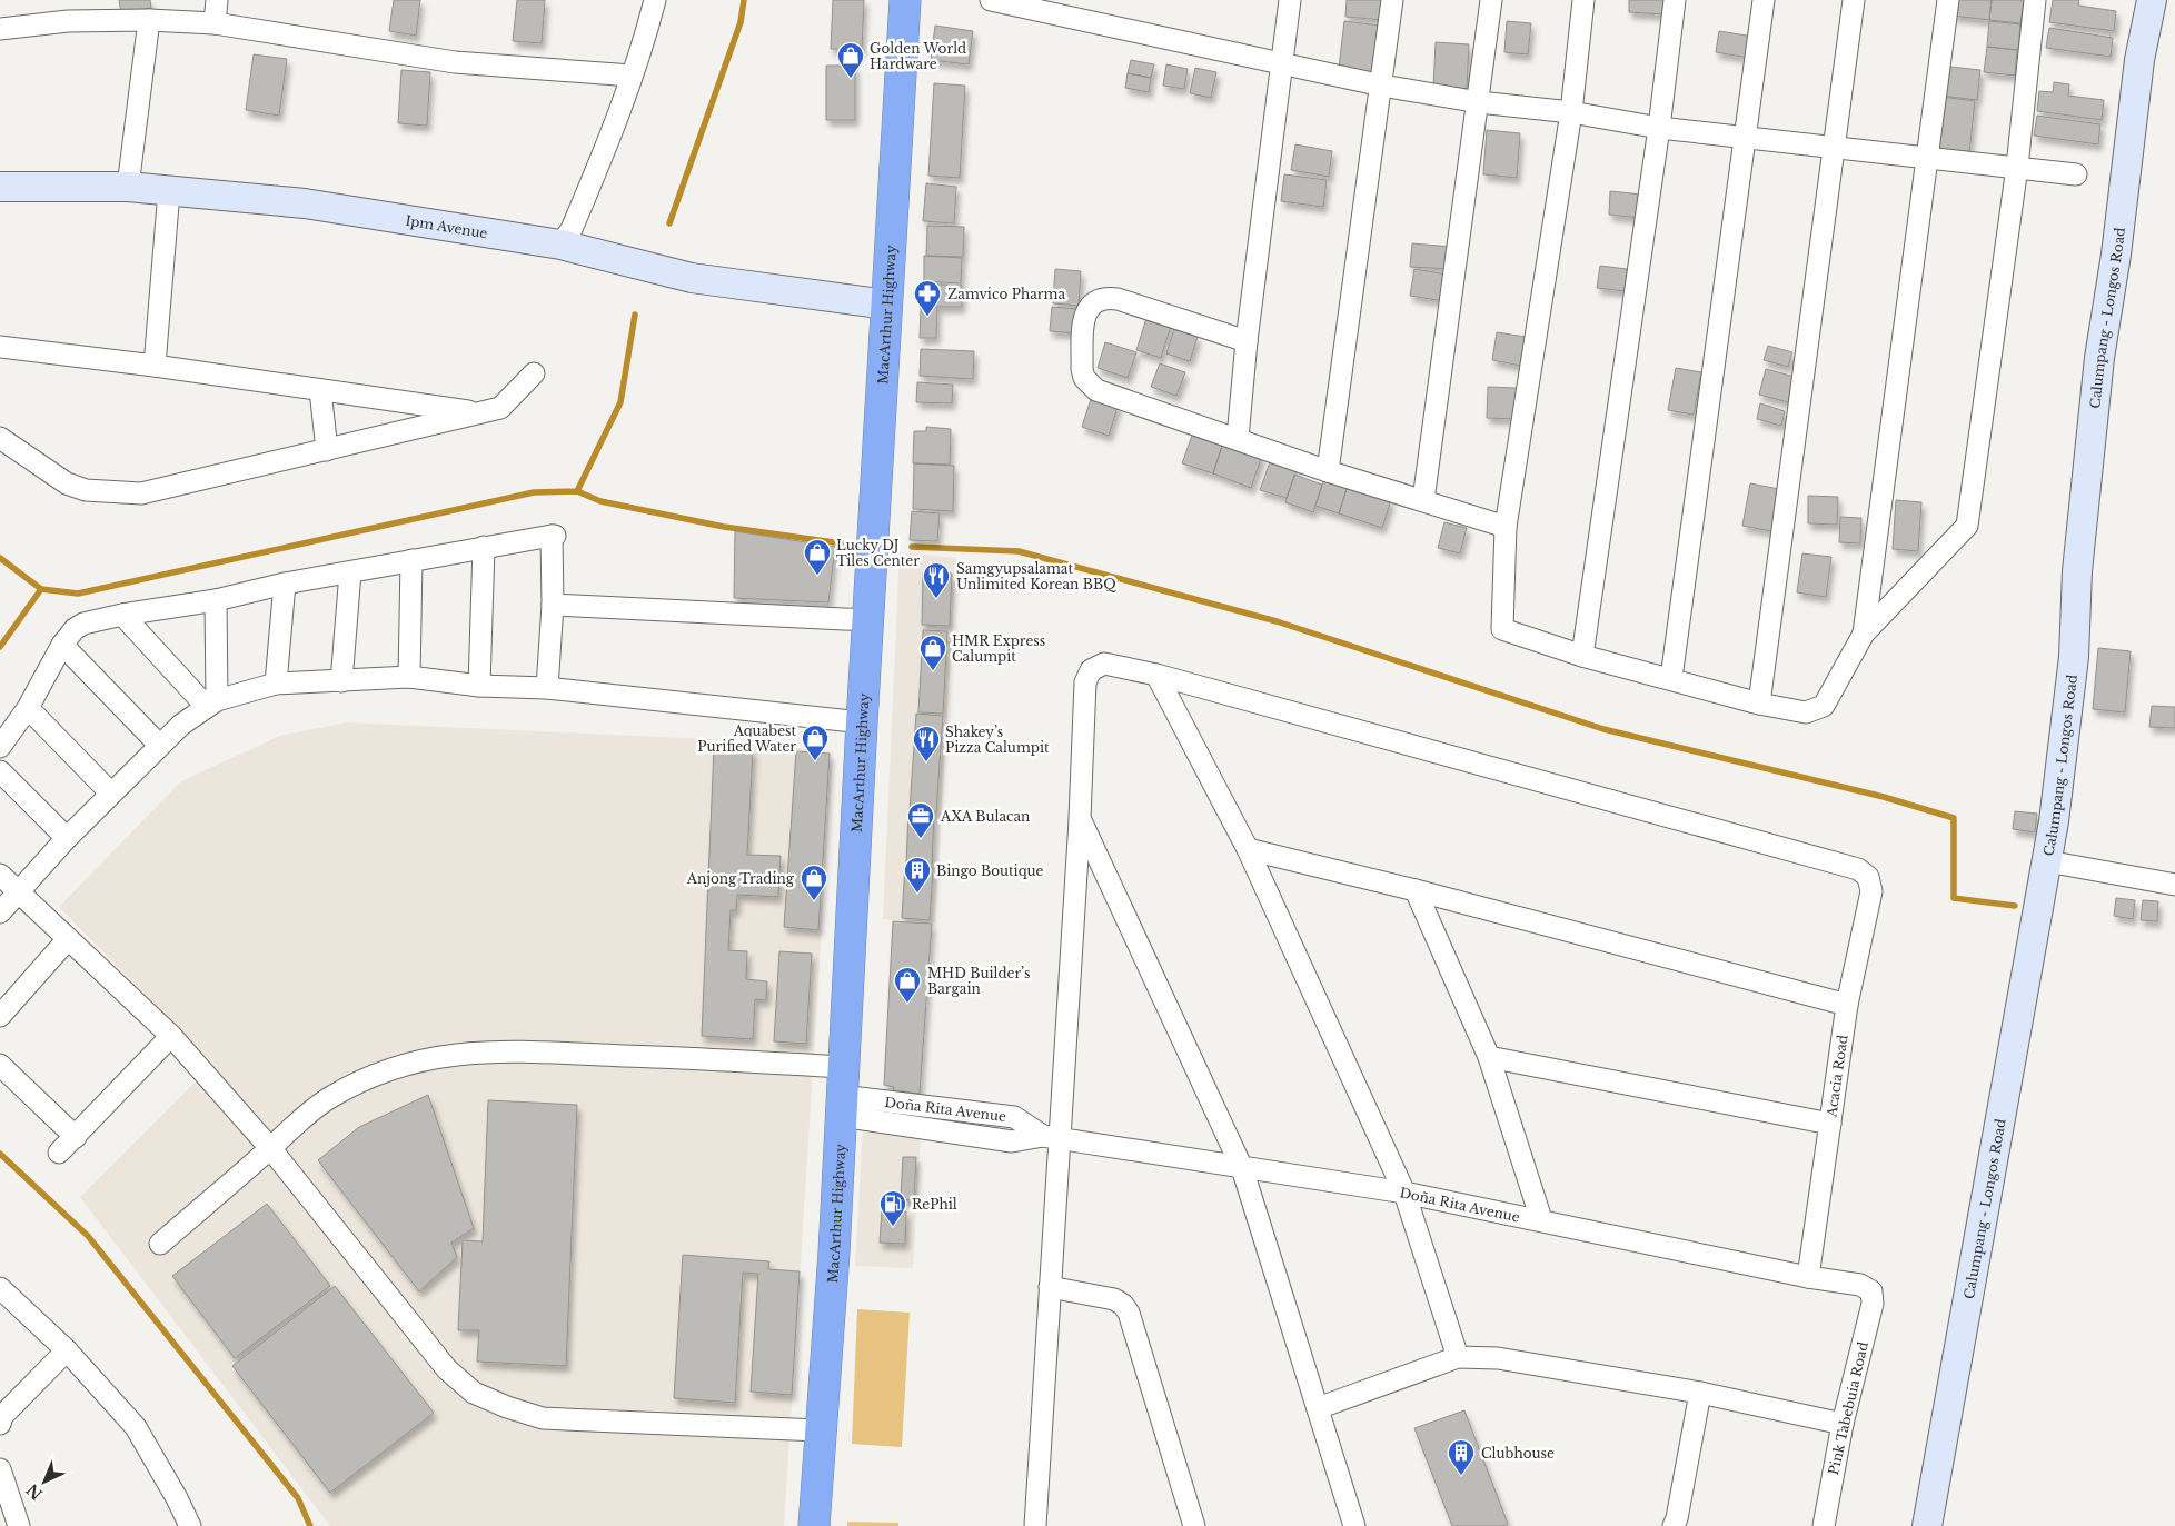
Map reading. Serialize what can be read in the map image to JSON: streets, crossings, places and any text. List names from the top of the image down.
{
  "streets": {
    "highway": ["MacArthur Highway"],
    "street": [
      "Ipm Avenue",
      "Calumpang - Longos Road",
      "Acacia Road",
      "Doña Rita Avenue",
      "Pink Tabebuia Road"
    ]
  },
  "crossings": [
    ["Ipm Avenue", "MacArthur Highway"],
    ["MacArthur Highway", "Doña Rita Avenue"],
    ["Acacia Road", "Doña Rita Avenue"],
    ["Doña Rita Avenue", "Pink Tabebuia Road"]
  ],
  "places": {
    "shop": [
      "Golden World Hardware",
      "Lucky DJ Tiles Center",
      "HMR Express Calumpit",
      "Aquabest Purified Water",
      "Anjong Trading",
      "MHD Builder’s Bargain"
    ],
    "pharmacy": ["Zamvico Pharma"],
    "restaurant": ["Samgyupsalamat Unlimited Korean BBQ", "Shakey’s Pizza Calumpit"],
    "office": ["AXA Bulacan"],
    "building": ["Bingo Boutique", "Clubhouse"],
    "fuel station": ["RePhil"]
  },
  "north": "bottom left"
}
